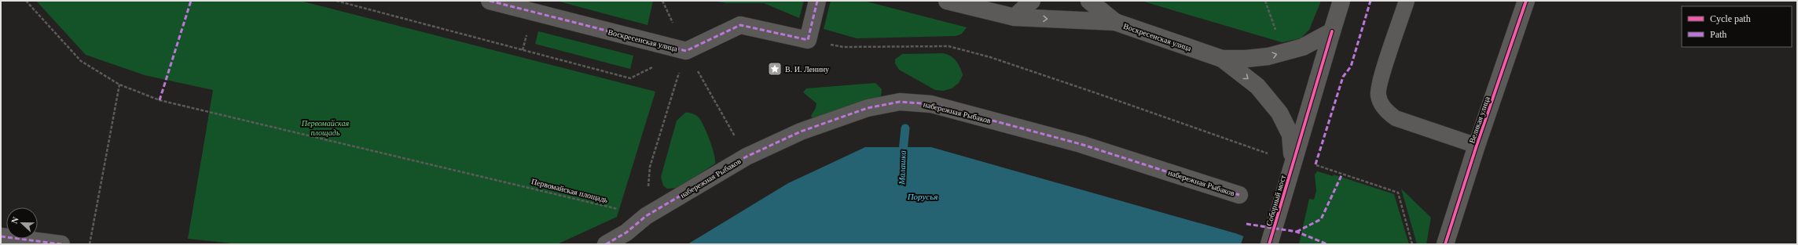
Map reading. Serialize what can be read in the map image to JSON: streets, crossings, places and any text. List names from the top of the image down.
{
  "streets": {
    "street": [
      "Воскресенская улица",
      "набережная Рыбаков",
      "Великая улица",
      "Соборный мост"
    ],
    "path": ["Первомайская площадь"]
  },
  "crossings": [
    ["Воскресенская улица", "Соборный мост"],
    ["набережная Рыбаков", "Первомайская площадь"]
  ],
  "water": ["Малашка", "Порусья"],
  "parks": ["Первомайская площадь"],
  "places": {
    "place": ["В. И. Ленину"]
  },
  "legend": ["Cycle path", "Path"],
  "north": "left"
}
